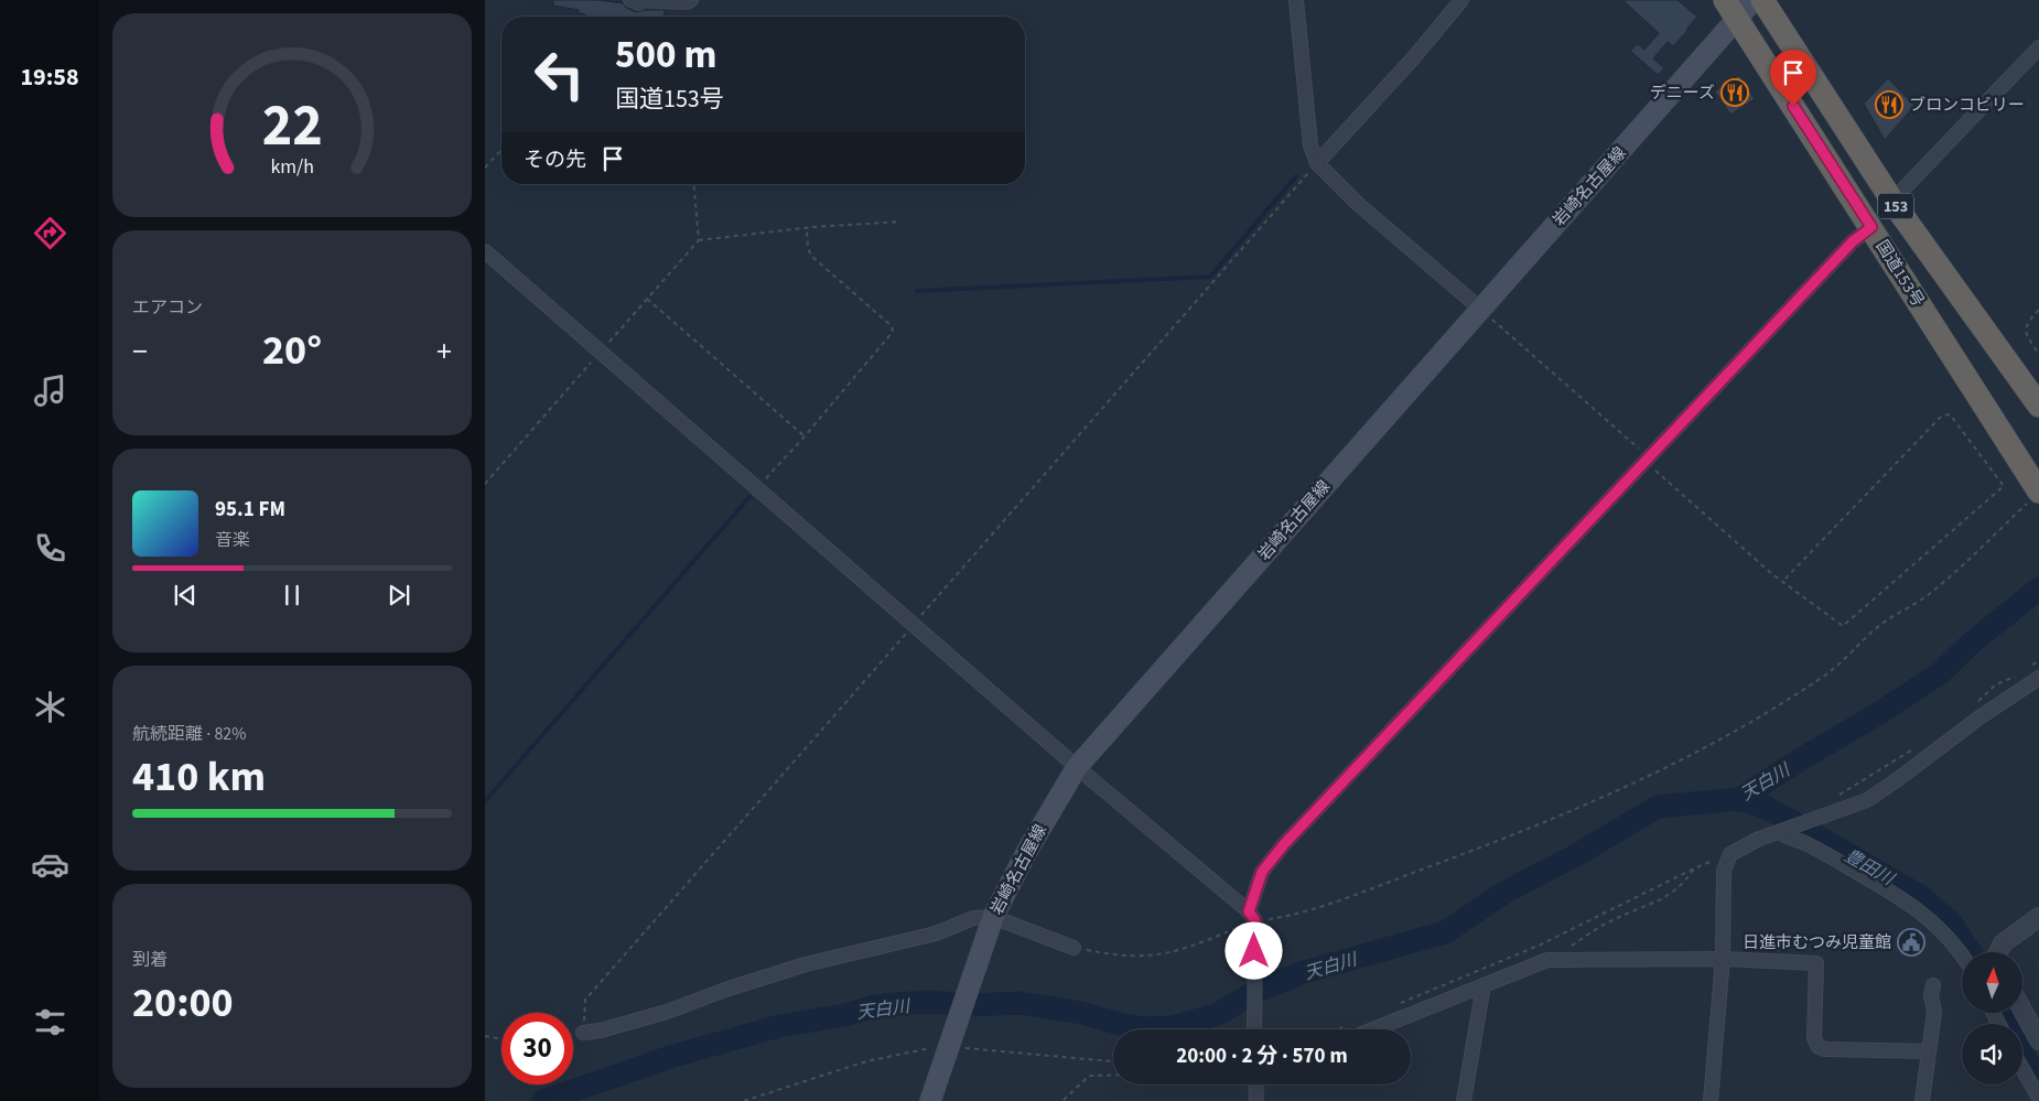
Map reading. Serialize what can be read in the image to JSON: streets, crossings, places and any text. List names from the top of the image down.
{
  "streets": {
    "highway": ["153", "国道153号"],
    "main road": ["岩崎名古屋線"]
  },
  "crossings": [
    ["岩崎名古屋線", "国道153号"]
  ],
  "water": ["天白川", "豊田川"],
  "places": {
    "restaurant": ["デニーズ", "ブロンコビリー"],
    "public building": ["日進市むつみ児童館"]
  },
  "north": "top",
  "page": {
    "tabs": "19:58",
    "turn": ["500 m", "国道153号"],
    "then": "その先",
    "tile": [
      "エアコン",
      ["航続距離 · 82%", "410 km"],
      ["到着", "20:00"]
    ],
    "heat": ["−", "20°", "+"],
    "song": ["95.1 FM", "音楽"],
    "limit": "30",
    "trip": "20:00 · 2 分 · 570 m",
    "gauge": ["22", "km/h"]
  }
}
